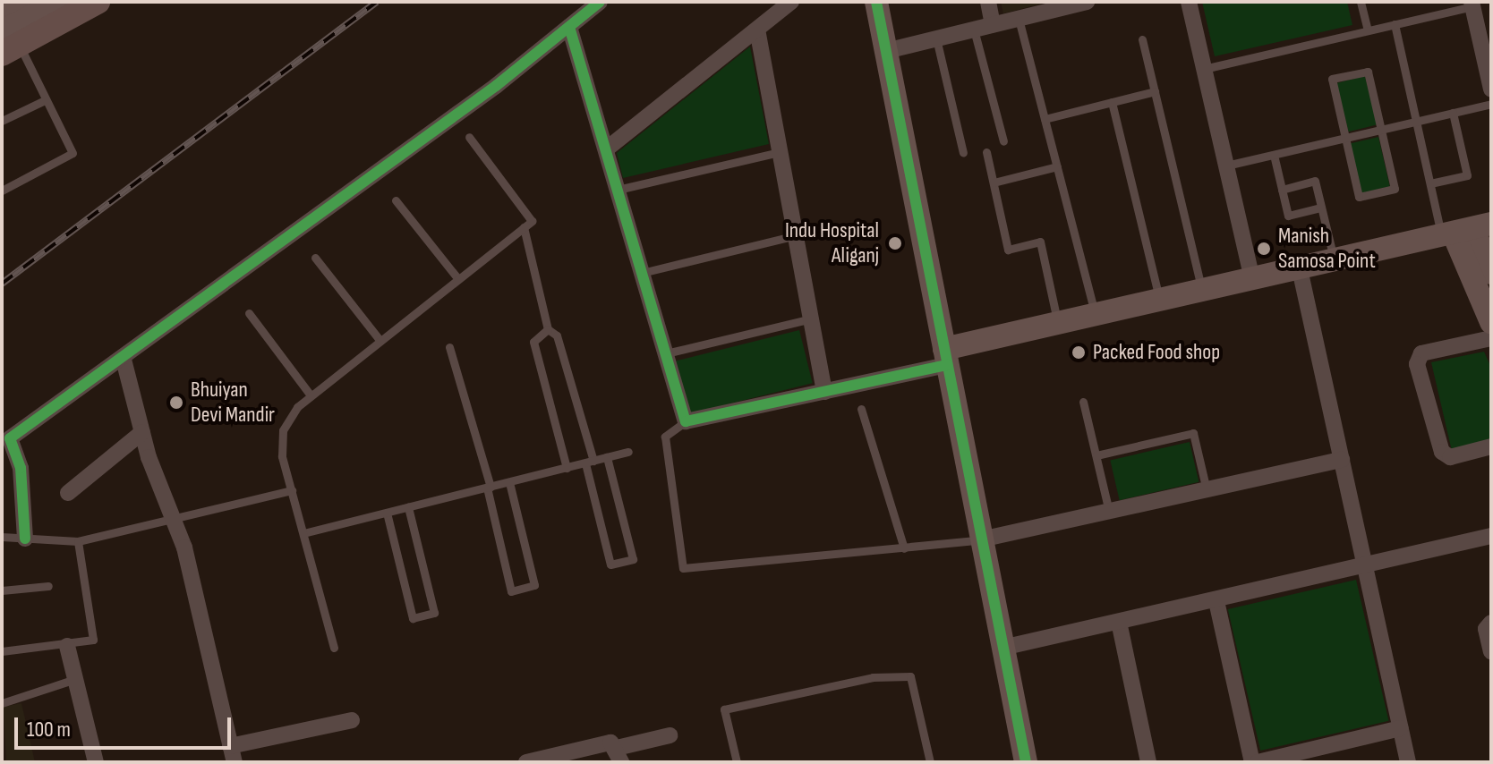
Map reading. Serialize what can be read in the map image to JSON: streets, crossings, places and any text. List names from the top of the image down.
{
  "places": [
    "Indu Hospital Aliganj",
    "Manish Samosa Point",
    "Packed Food shop",
    "Bhuiyan Devi Mandir"
  ],
  "scale_bar": "100 m"
}
